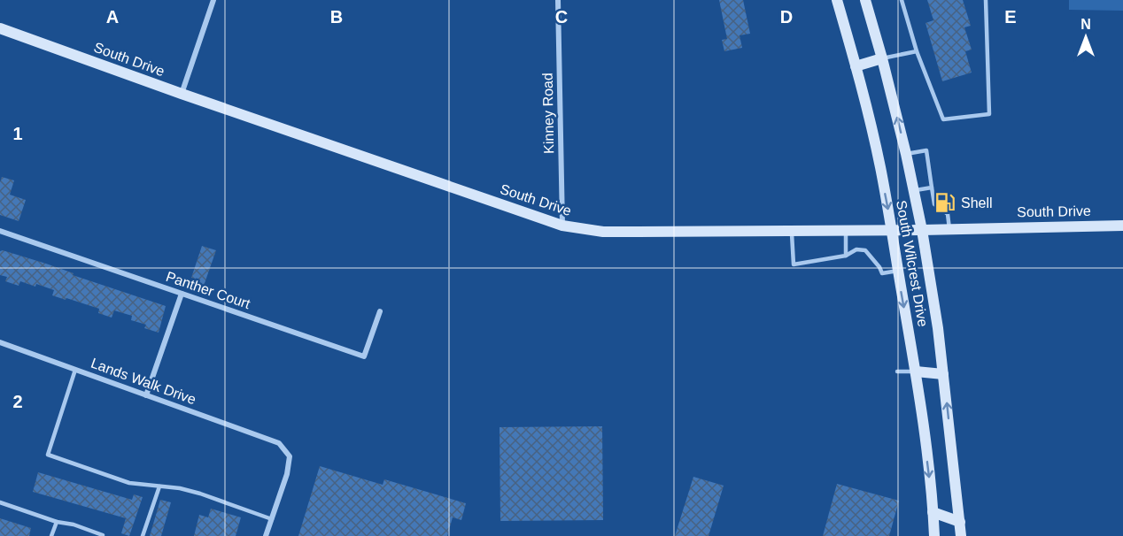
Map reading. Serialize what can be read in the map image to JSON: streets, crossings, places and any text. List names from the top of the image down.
{
  "streets": {
    "main road": ["South Drive", "South Wilcrest Drive"],
    "street": ["Kinney Road", "Panther Court", "Lands Walk Drive"]
  },
  "crossings": [
    ["South Drive", "Kinney Road"],
    ["South Drive", "South Wilcrest Drive"]
  ],
  "places": {
    "fuel station": ["Shell"]
  },
  "north": "top",
  "grid": {
    "columns": [
      "A",
      "B",
      "C",
      "D",
      "E"
    ],
    "rows": ["1", "2"]
  }
}
